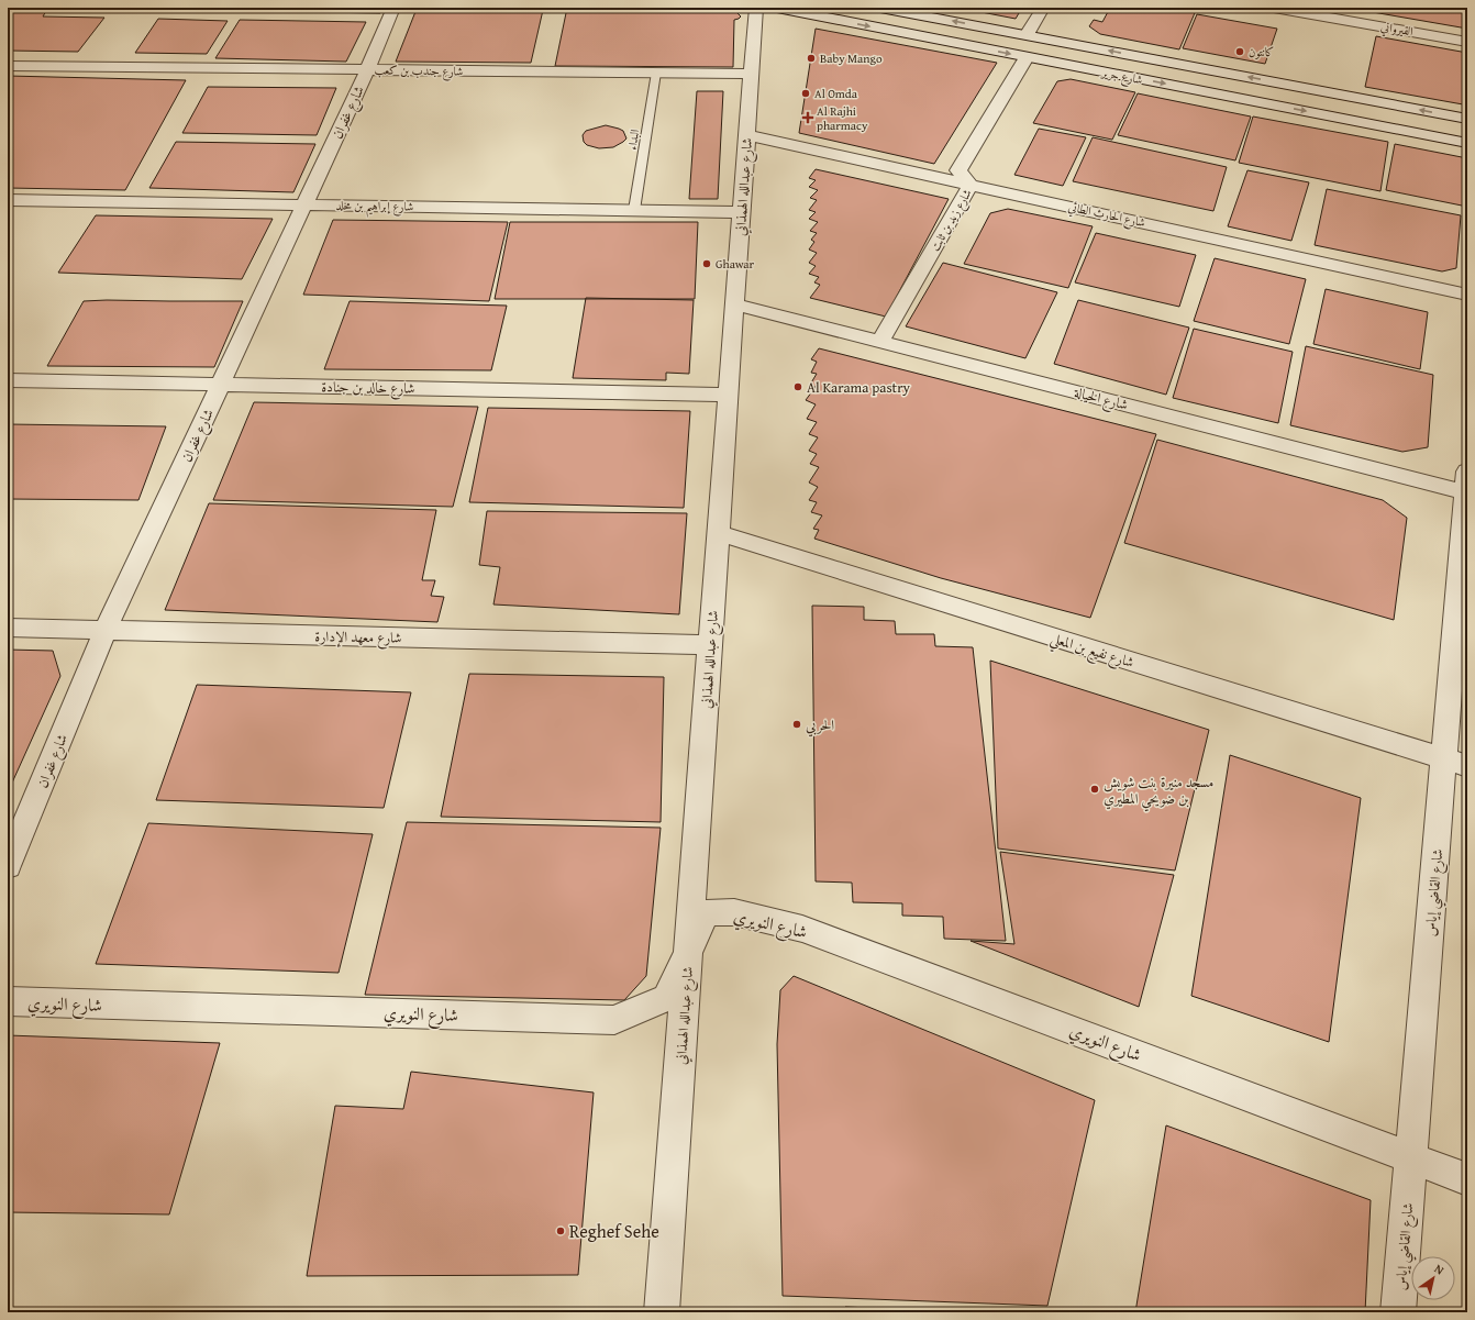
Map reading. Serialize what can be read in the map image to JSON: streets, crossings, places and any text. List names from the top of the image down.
{
  "streets": {
    "street": [
      "القيرواني",
      "شارع جندب بن كعب",
      "شارع جرير",
      "شارع غفران",
      "شارع عبدالله الهمذاني",
      "شارع إبراهيم بن مخلد",
      "شارع الحارث الطائي",
      "شارع زيد بن ثابت",
      "شارع خالد بن جنادة",
      "شارع الخيالة",
      "شارع معهد الإدارة",
      "شارع نفيع بن المعلي",
      "شارع القاضي إياس",
      "شارع النويري"
    ],
    "lane": ["البداء"]
  },
  "crossings": [
    ["شارع جندب بن كعب", "شارع غفران"],
    ["شارع جندب بن كعب", "البداء"],
    ["شارع جندب بن كعب", "شارع عبدالله الهمذاني"],
    ["شارع جرير", "شارع زيد بن ثابت"],
    ["شارع غفران", "شارع إبراهيم بن مخلد"],
    ["شارع غفران", "شارع خالد بن جنادة"],
    ["شارع غفران", "شارع معهد الإدارة"],
    ["البداء", "شارع إبراهيم بن مخلد"],
    ["شارع عبدالله الهمذاني", "شارع إبراهيم بن مخلد"],
    ["شارع عبدالله الهمذاني", "شارع الحارث الطائي"],
    ["شارع عبدالله الهمذاني", "شارع خالد بن جنادة"],
    ["شارع عبدالله الهمذاني", "شارع الخيالة"],
    ["شارع عبدالله الهمذاني", "شارع معهد الإدارة"],
    ["شارع عبدالله الهمذاني", "شارع نفيع بن المعلي"],
    ["شارع عبدالله الهمذاني", "شارع النويري"],
    ["شارع الحارث الطائي", "شارع زيد بن ثابت"],
    ["شارع زيد بن ثابت", "شارع الخيالة"],
    ["شارع الخيالة", "شارع القاضي إياس"],
    ["شارع نفيع بن المعلي", "شارع القاضي إياس"],
    ["شارع القاضي إياس", "شارع النويري"]
  ],
  "places": {
    "other": [
      "كانتون",
      "Baby Mango",
      "Al Omda",
      "Ghawar",
      "Al Karama pastry",
      "الحربي",
      "مسجد منيرة بنت شويش بن ضويحي المطيري",
      "Reghef Sehe"
    ],
    "health": ["Al Rajhi pharmacy"]
  },
  "north": "top right"
}
